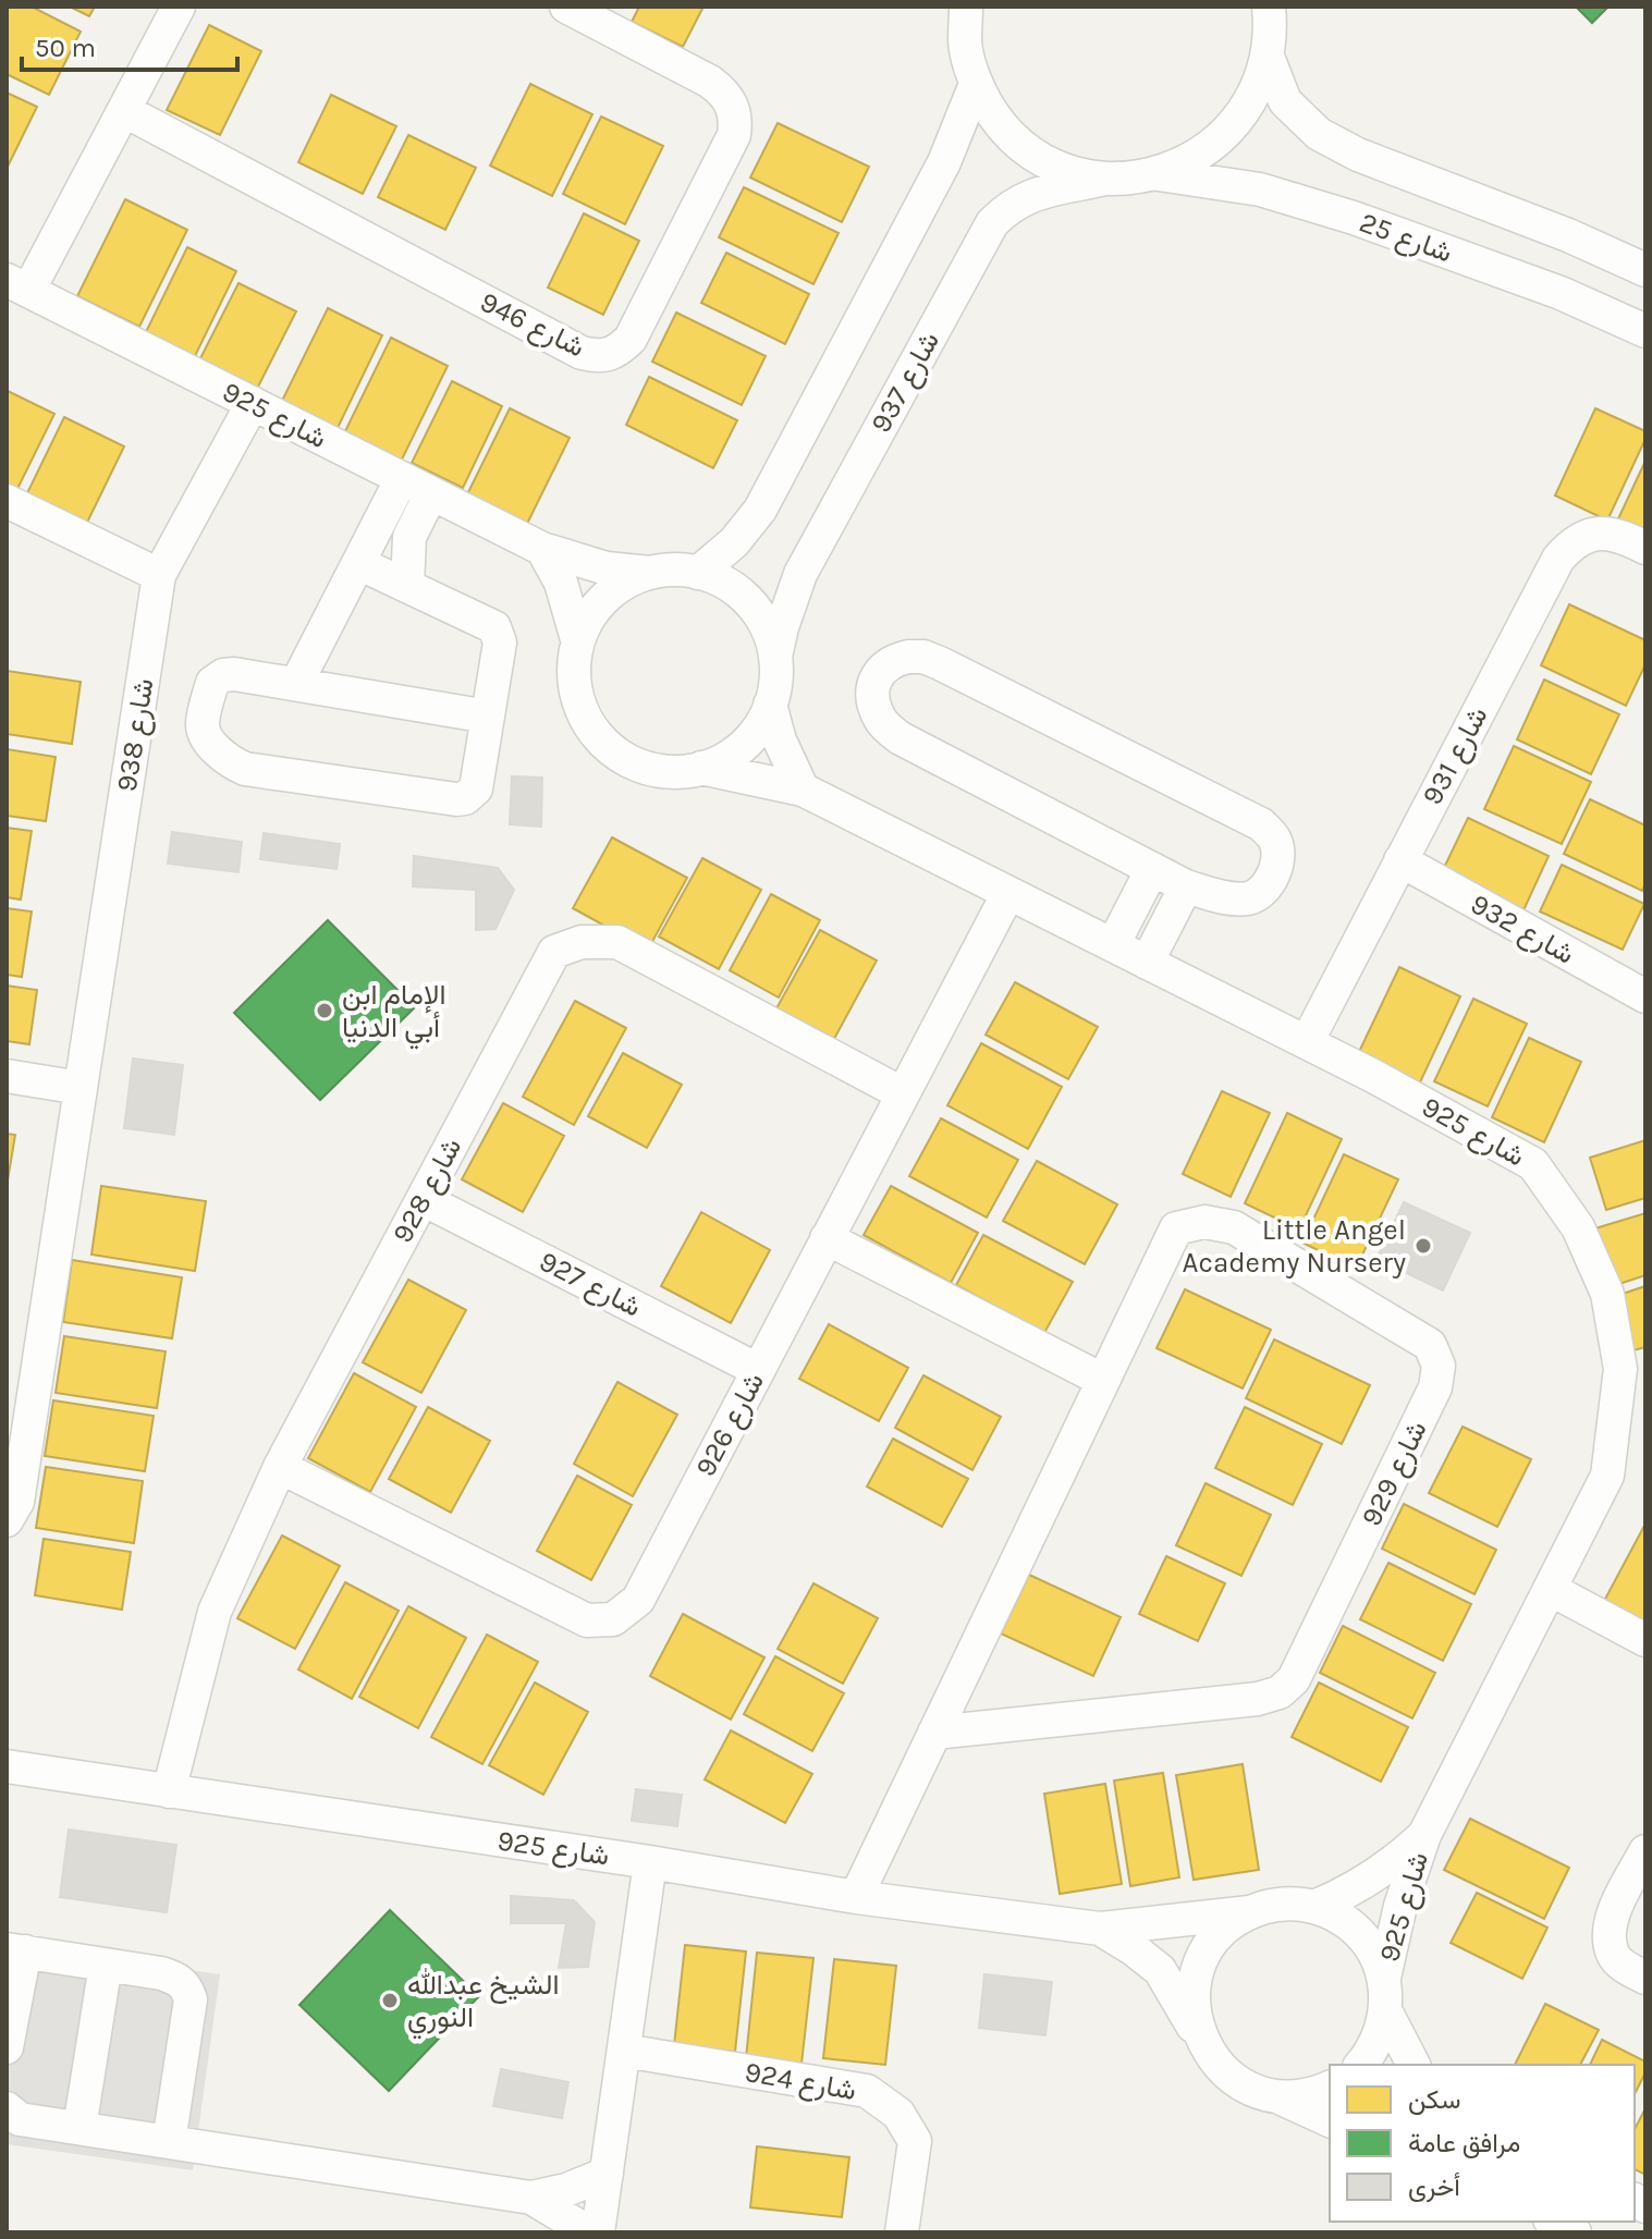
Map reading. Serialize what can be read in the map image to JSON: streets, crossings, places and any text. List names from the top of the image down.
{
  "streets": {
    "street": [
      "شارع 25",
      "شارع 946",
      "شارع 937",
      "شارع 925",
      "شارع 938",
      "شارع 931",
      "شارع 932",
      "شارع 928",
      "شارع 927",
      "شارع 926",
      "شارع 929",
      "شارع 924"
    ]
  },
  "crossings": [
    ["شارع 937", "شارع 925"],
    ["شارع 925", "شارع 938"],
    ["شارع 925", "شارع 931"],
    ["شارع 925", "شارع 928"],
    ["شارع 925", "شارع 926"],
    ["شارع 925", "شارع 929"],
    ["شارع 931", "شارع 932"],
    ["شارع 928", "شارع 927"],
    ["شارع 928", "شارع 926"],
    ["شارع 927", "شارع 926"]
  ],
  "places": ["الإمام ابن أبي الدنيا", "Little Angel Academy Nursery", "الشيخ عبدالله النوري"],
  "legend": ["سكن", "مرافق عامة", "أخرى"],
  "scale_bar": "50 m"
}
